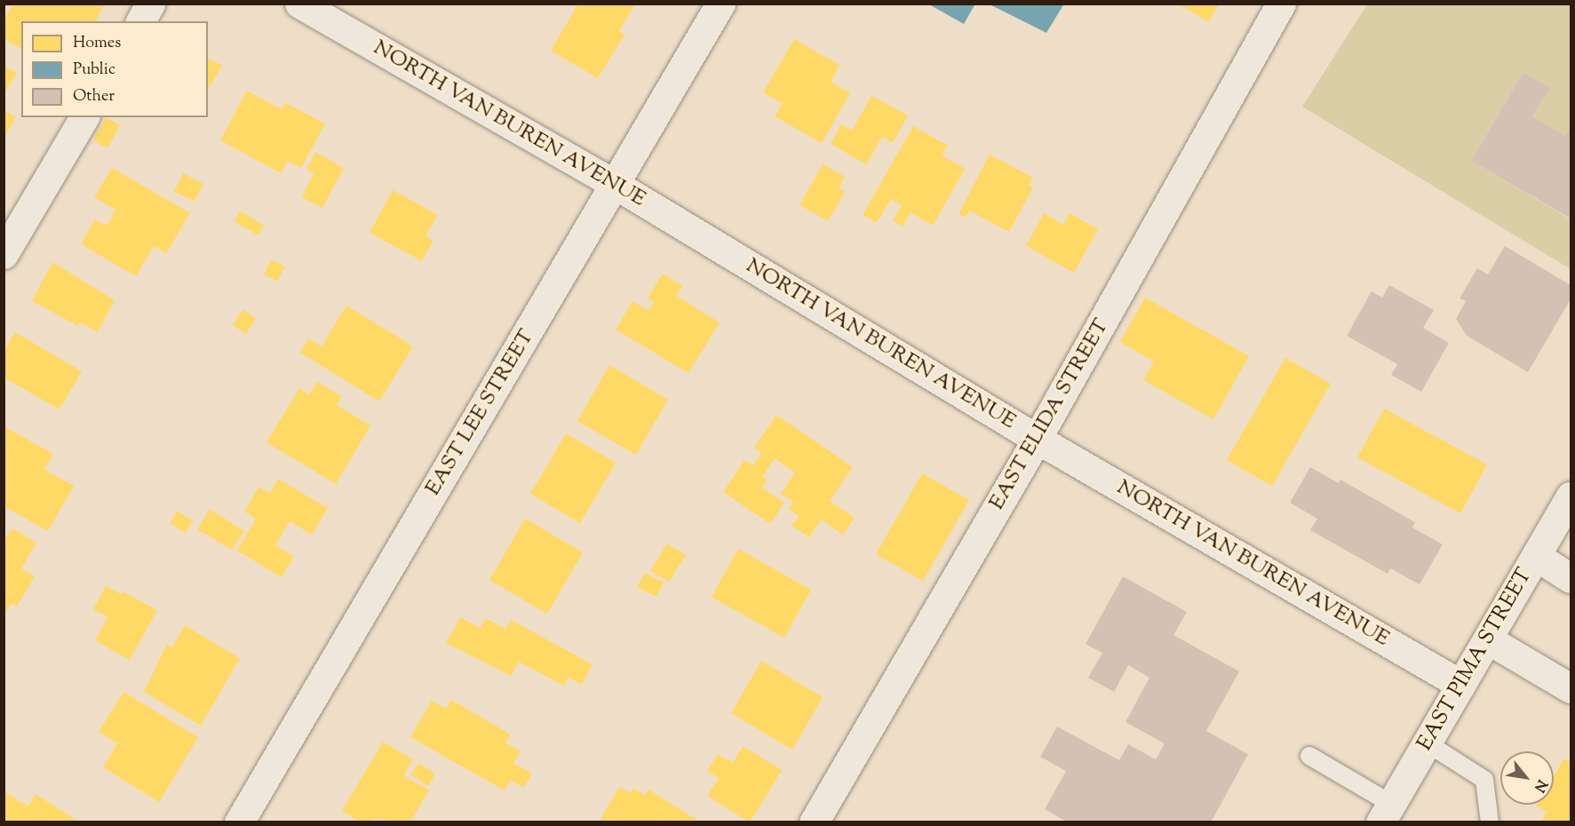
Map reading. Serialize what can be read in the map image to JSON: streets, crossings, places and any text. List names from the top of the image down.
{
  "streets": {
    "street": [
      "NORTH VAN BUREN AVENUE",
      "EAST LEE STREET",
      "EAST ELIDA STREET",
      "EAST PIMA STREET"
    ]
  },
  "crossings": [
    ["NORTH VAN BUREN AVENUE", "EAST LEE STREET"],
    ["NORTH VAN BUREN AVENUE", "EAST ELIDA STREET"],
    ["NORTH VAN BUREN AVENUE", "EAST PIMA STREET"]
  ],
  "legend": ["Homes", "Public", "Other"],
  "north": "bottom right"
}
